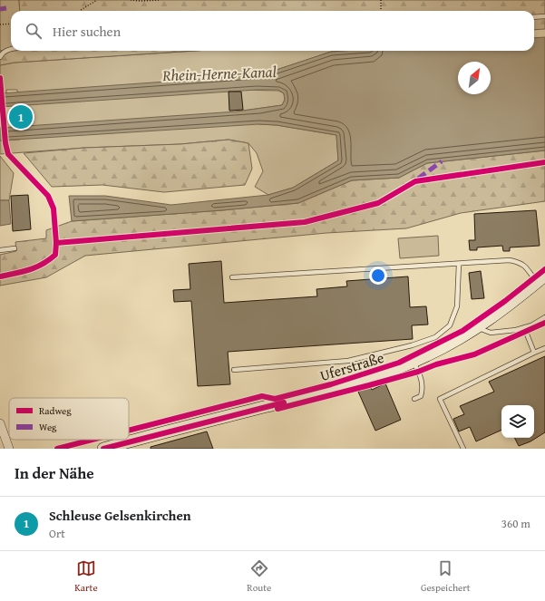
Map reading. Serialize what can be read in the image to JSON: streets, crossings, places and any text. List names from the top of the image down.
{
  "streets": {
    "main road": ["Uferstraße"]
  },
  "water": ["Rhein-Herne-Kanal"],
  "legend": ["Radweg", "Weg"],
  "north": "top right",
  "page": {
    "search": "Hier suchen",
    "pins": "1",
    "heading": "In der Nähe",
    "list": [
      {
        "mark": "1",
        "name": "Schleuse Gelsenkirchen",
        "note": "Ort",
        "value": "360 m"
      }
    ],
    "nav": ["Karte", "Route", "Gespeichert"]
  }
}
